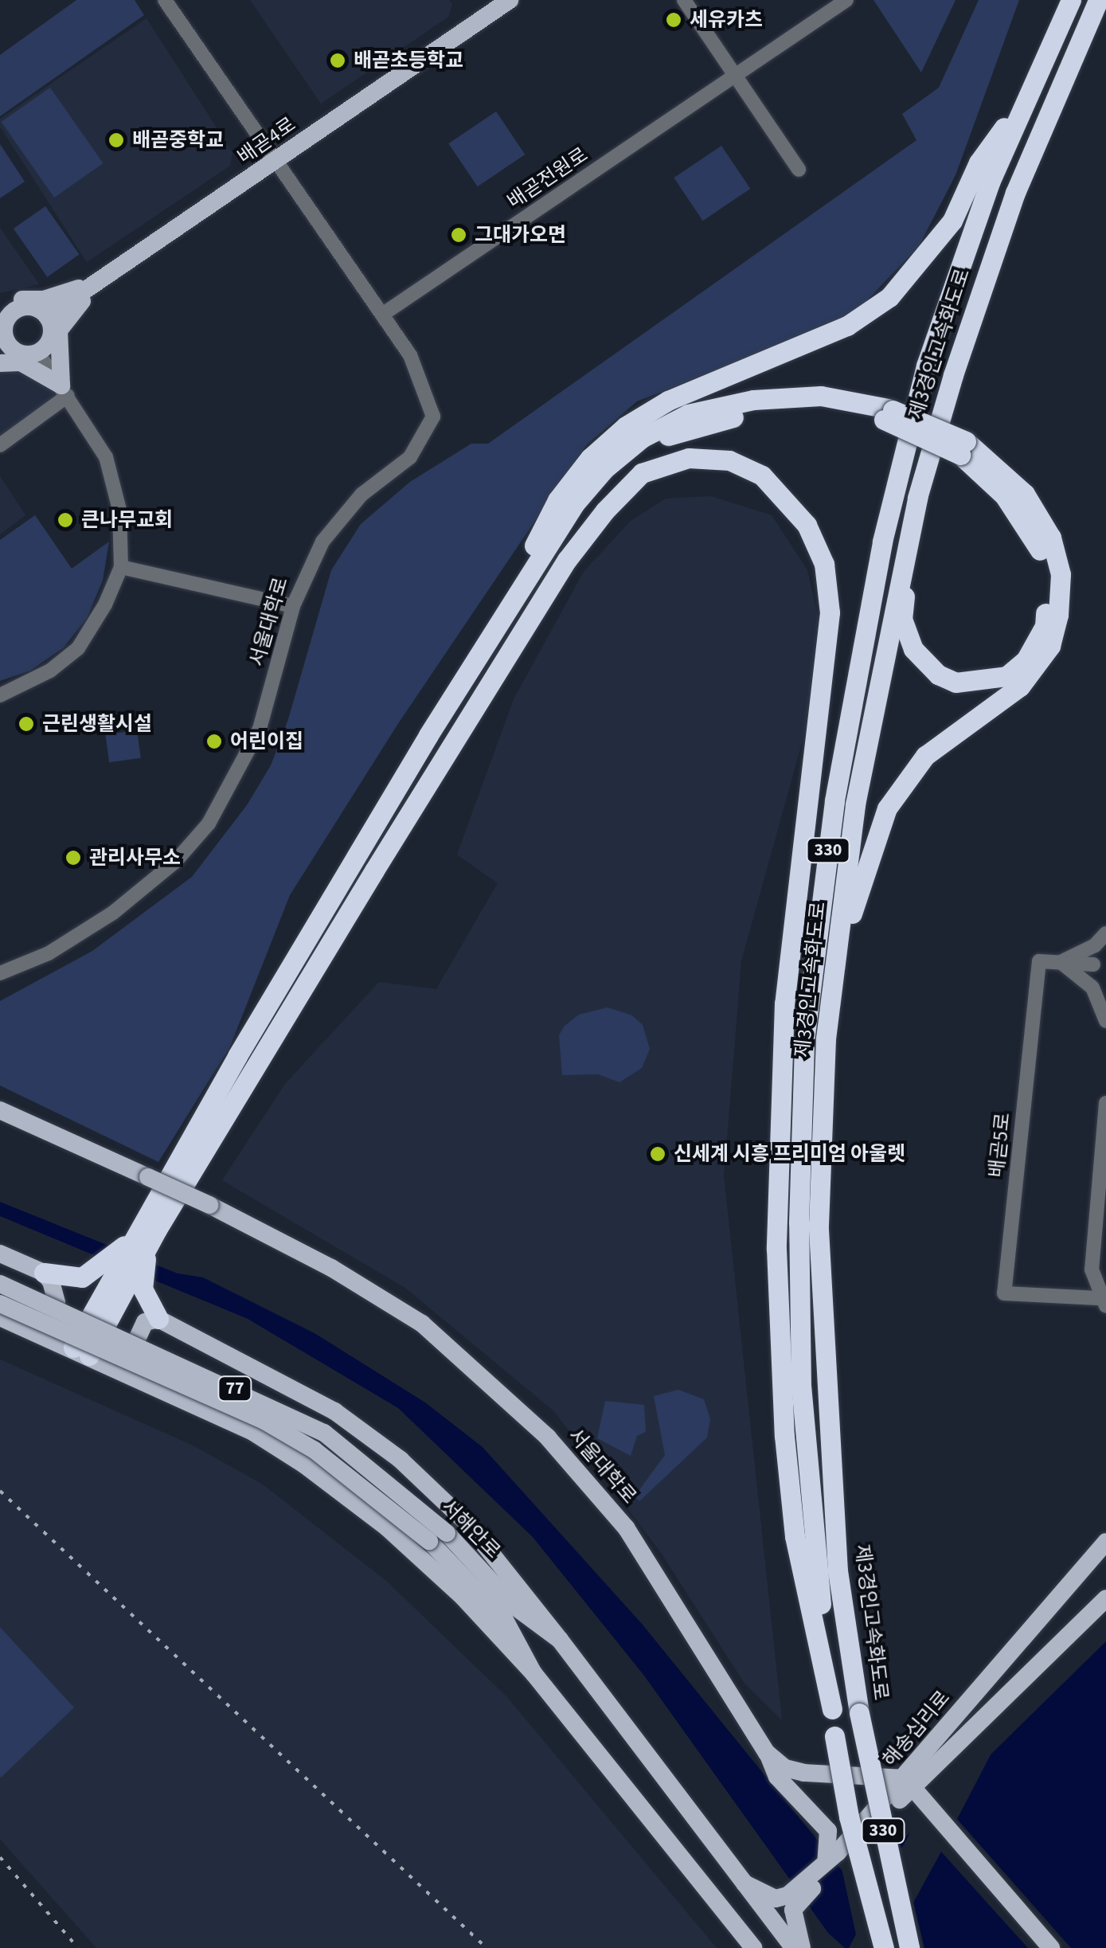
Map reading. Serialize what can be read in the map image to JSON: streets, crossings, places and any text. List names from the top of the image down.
{
  "streets": {
    "highway": ["제3경인고속화도로", "330"],
    "main road": [
      "배곧4로",
      "서울대학로",
      "77",
      "서해안로",
      "해송십리로"
    ],
    "street": ["배곧전원로", "배곧5로"]
  },
  "crossings": [
    ["배곧4로", "서울대학로"],
    ["배곧전원로", "서울대학로"],
    ["서울대학로", "해송십리로"],
    ["서해안로", "해송십리로"]
  ],
  "places": [
    "세유카츠",
    "배곧초등학교",
    "배곧중학교",
    "그대가오면",
    "큰나무교회",
    "근린생활시설",
    "어린이집",
    "관리사무소",
    "신세계 시흥 프리미엄 아울렛"
  ]
}
